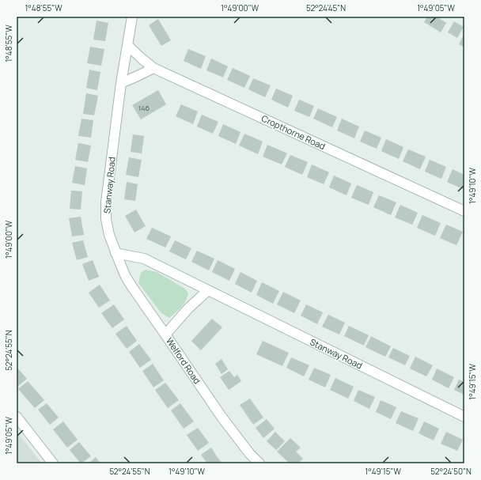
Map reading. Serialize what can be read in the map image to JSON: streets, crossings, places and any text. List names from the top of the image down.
{
  "streets": {
    "street": ["Cropthorne Road", "Stanway Road", "Welford Road"]
  },
  "crossings": [
    ["Cropthorne Road", "Stanway Road"],
    ["Stanway Road", "Welford Road"]
  ],
  "house_numbers": ["146"],
  "coordinates": [
    "1°48'55\"W",
    "1°49'00\"W",
    "52°24'45\"N",
    "1°49'05\"W",
    "1°49'10\"W",
    "52°24'55\"N",
    "1°49'15\"W",
    "52°24'50\"N"
  ]
}
